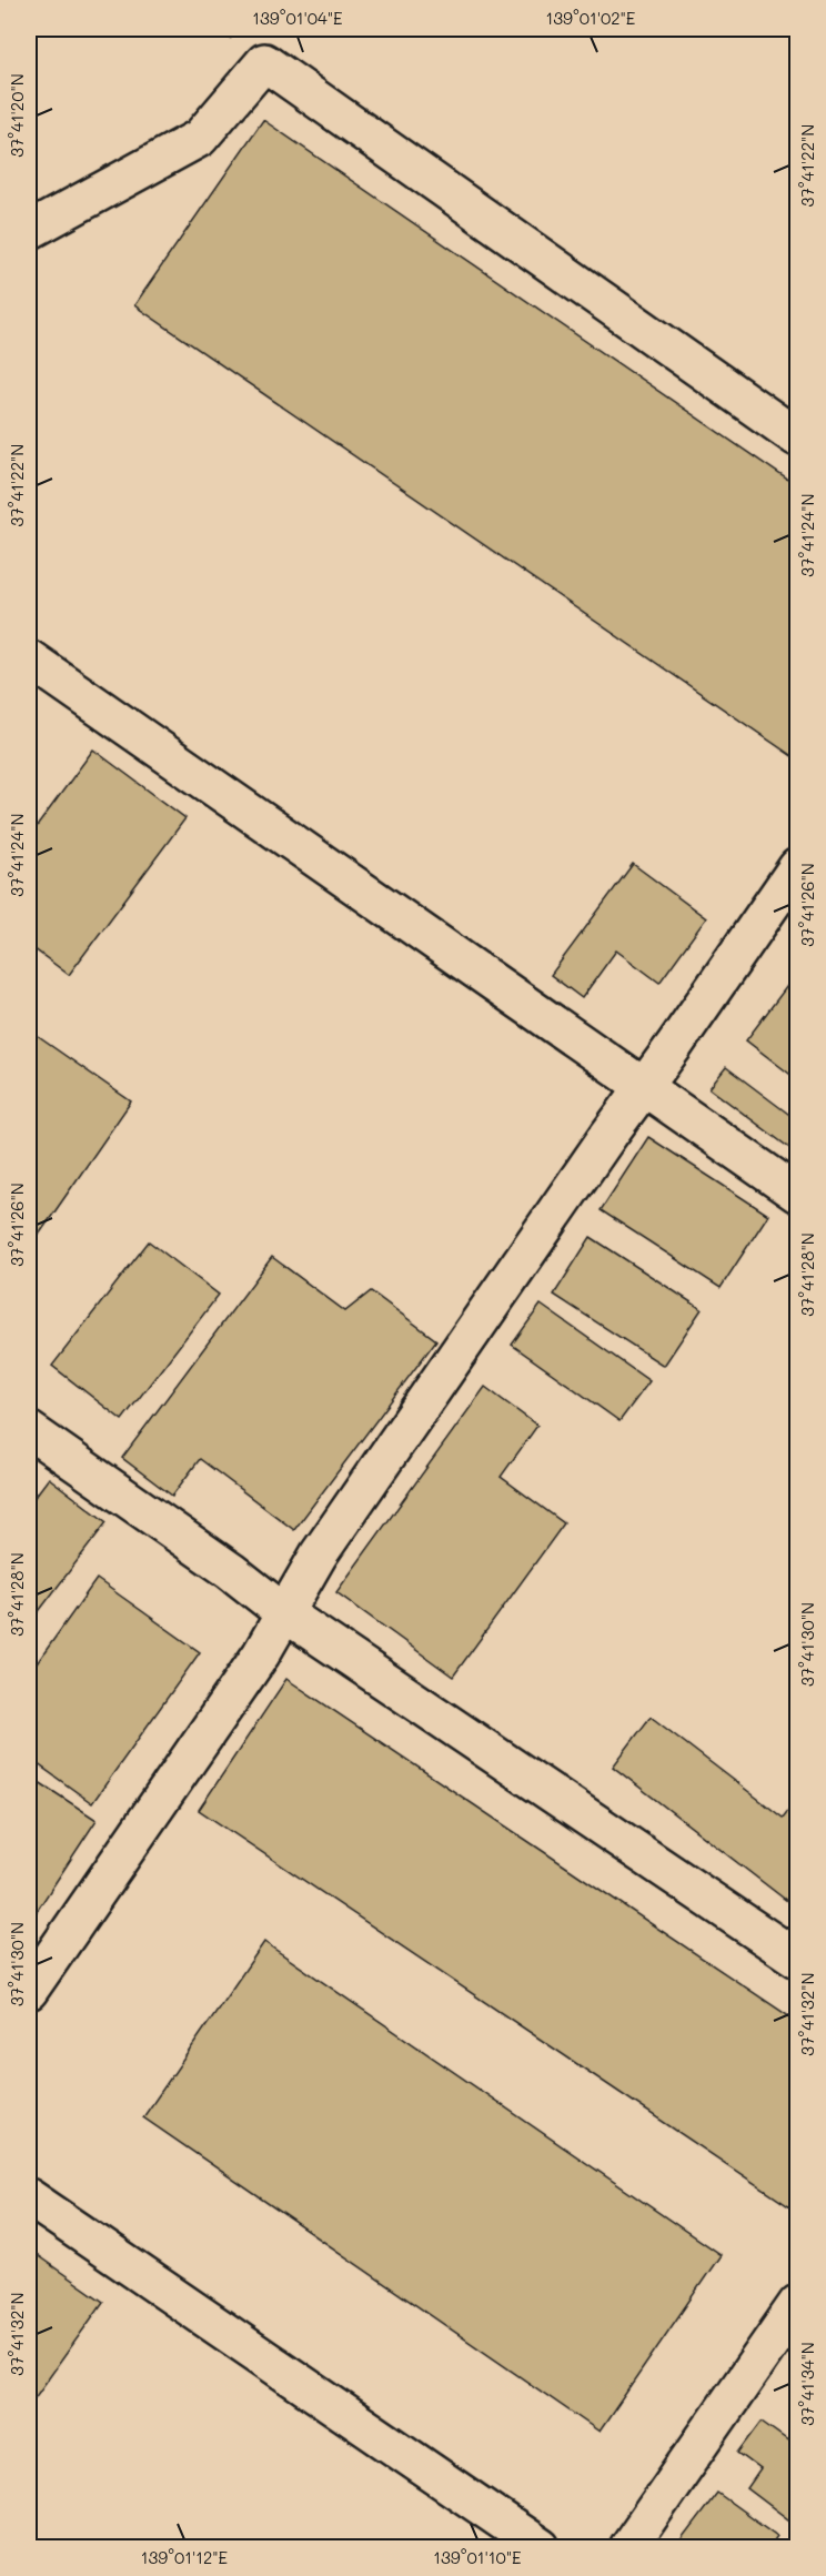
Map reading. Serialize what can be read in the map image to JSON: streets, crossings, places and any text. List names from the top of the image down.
{
  "coordinates": [
    "139°01'04\"E",
    "139°01'02\"E",
    "37°41'20\"N",
    "37°41'22\"N",
    "37°41'24\"N",
    "37°41'26\"N",
    "37°41'28\"N",
    "37°41'30\"N",
    "37°41'32\"N",
    "37°41'34\"N",
    "139°01'12\"E",
    "139°01'10\"E"
  ]
}
